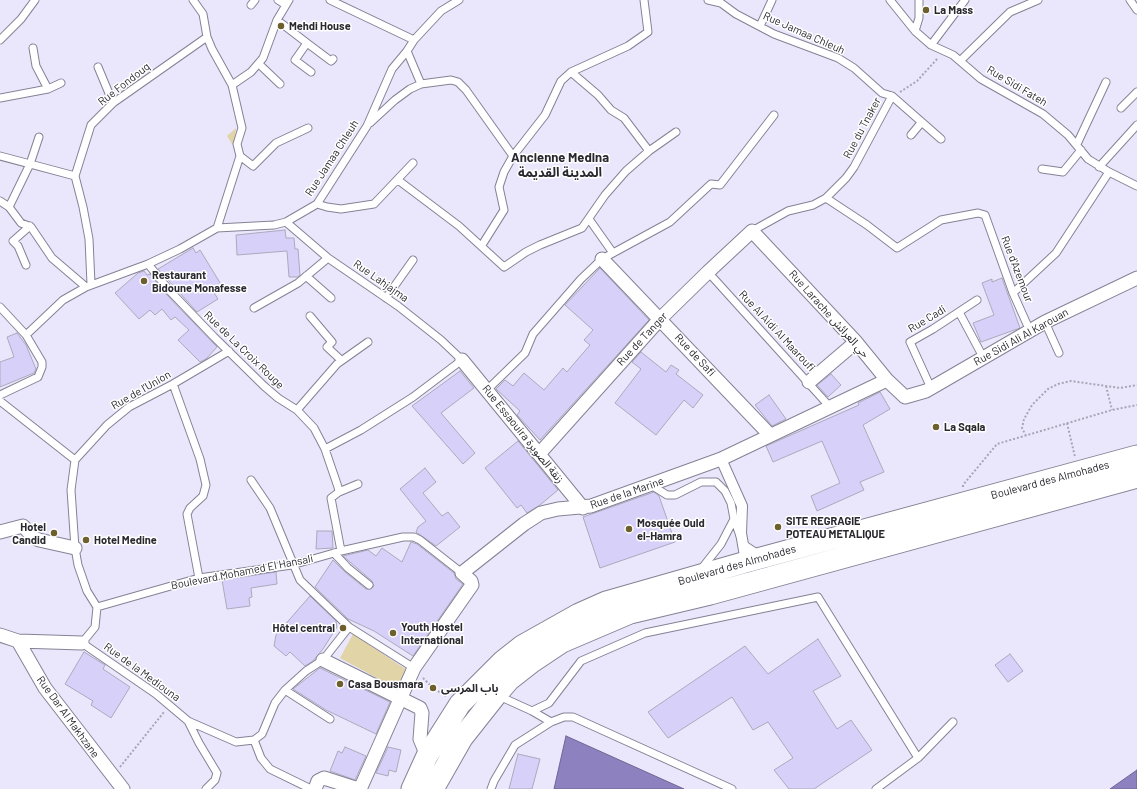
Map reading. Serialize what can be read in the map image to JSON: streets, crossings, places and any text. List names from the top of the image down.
{
  "streets": {
    "main road": ["Boulevard des Almohades"],
    "street": [
      "Rue Larache حي العرائش",
      "Rue Sidi Ali Al Karouan",
      "Rue de Tanger",
      "Rue de Safi",
      "Rue Essaouira زنقة الصويرة",
      "Rue de la Marine",
      "Rue Dar Al Makhzane"
    ],
    "lane": [
      "Rue Jamaa Chleuh",
      "Rue Fondouq",
      "Rue Sidi Fateh",
      "Rue du Tnaker",
      "Rue d'Azemour",
      "Rue Lahjajma",
      "Rue Cadi",
      "Rue Al Aidi Al Maaroufi",
      "Rue de La Croix Rouge",
      "Rue de l'Union",
      "Boulevard Mohamed El Hansali",
      "Rue de la Mediouna"
    ]
  },
  "crossings": [
    ["Rue Jamaa Chleuh", "Rue du Tnaker"],
    ["Rue Jamaa Chleuh", "Rue Lahjajma"],
    ["Rue Jamaa Chleuh", "Rue de La Croix Rouge"],
    ["Rue Sidi Fateh", "Rue du Tnaker"],
    ["Rue du Tnaker", "Rue d'Azemour"],
    ["Rue du Tnaker", "Rue Larache حي العرائش"],
    ["Rue du Tnaker", "Rue de Tanger"],
    ["Rue d'Azemour", "Rue Sidi Ali Al Karouan"],
    ["Rue Lahjajma", "Rue Essaouira زنقة الصويرة"],
    ["Rue Larache حي العرائش", "Rue Sidi Ali Al Karouan"],
    ["Rue Larache حي العرائش", "Rue de Tanger"],
    ["Rue Larache حي العرائش", "Rue de la Marine"],
    ["Rue Cadi", "Rue Sidi Ali Al Karouan"],
    ["Rue Al Aidi Al Maaroufi", "Rue de Tanger"],
    ["Rue Al Aidi Al Maaroufi", "Rue de la Marine"],
    ["Rue de Tanger", "Rue de Safi"],
    ["Rue de Tanger", "Rue Essaouira زنقة الصويرة"],
    ["Rue de La Croix Rouge", "Rue de l'Union"],
    ["Rue de Safi", "Rue de la Marine"],
    ["Rue Essaouira زنقة الصويرة", "Rue de la Marine"],
    ["Rue de la Marine", "Boulevard Mohamed El Hansali"]
  ],
  "districts": ["Ancienne Medina المدينة القديمة"],
  "places": [
    "La Mass",
    "Mehdi House",
    "Restaurant Bidoune Monafesse",
    "La Sqala",
    "SITE REGRAGIE POTEAU METALIQUE",
    "Mosquée Ould el-Hamra",
    "Hotel Candid",
    "Hotel Medine",
    "Hôtel central",
    "Youth Hostel International",
    "Casa Bousmara",
    "باب المرسى"
  ]
}
